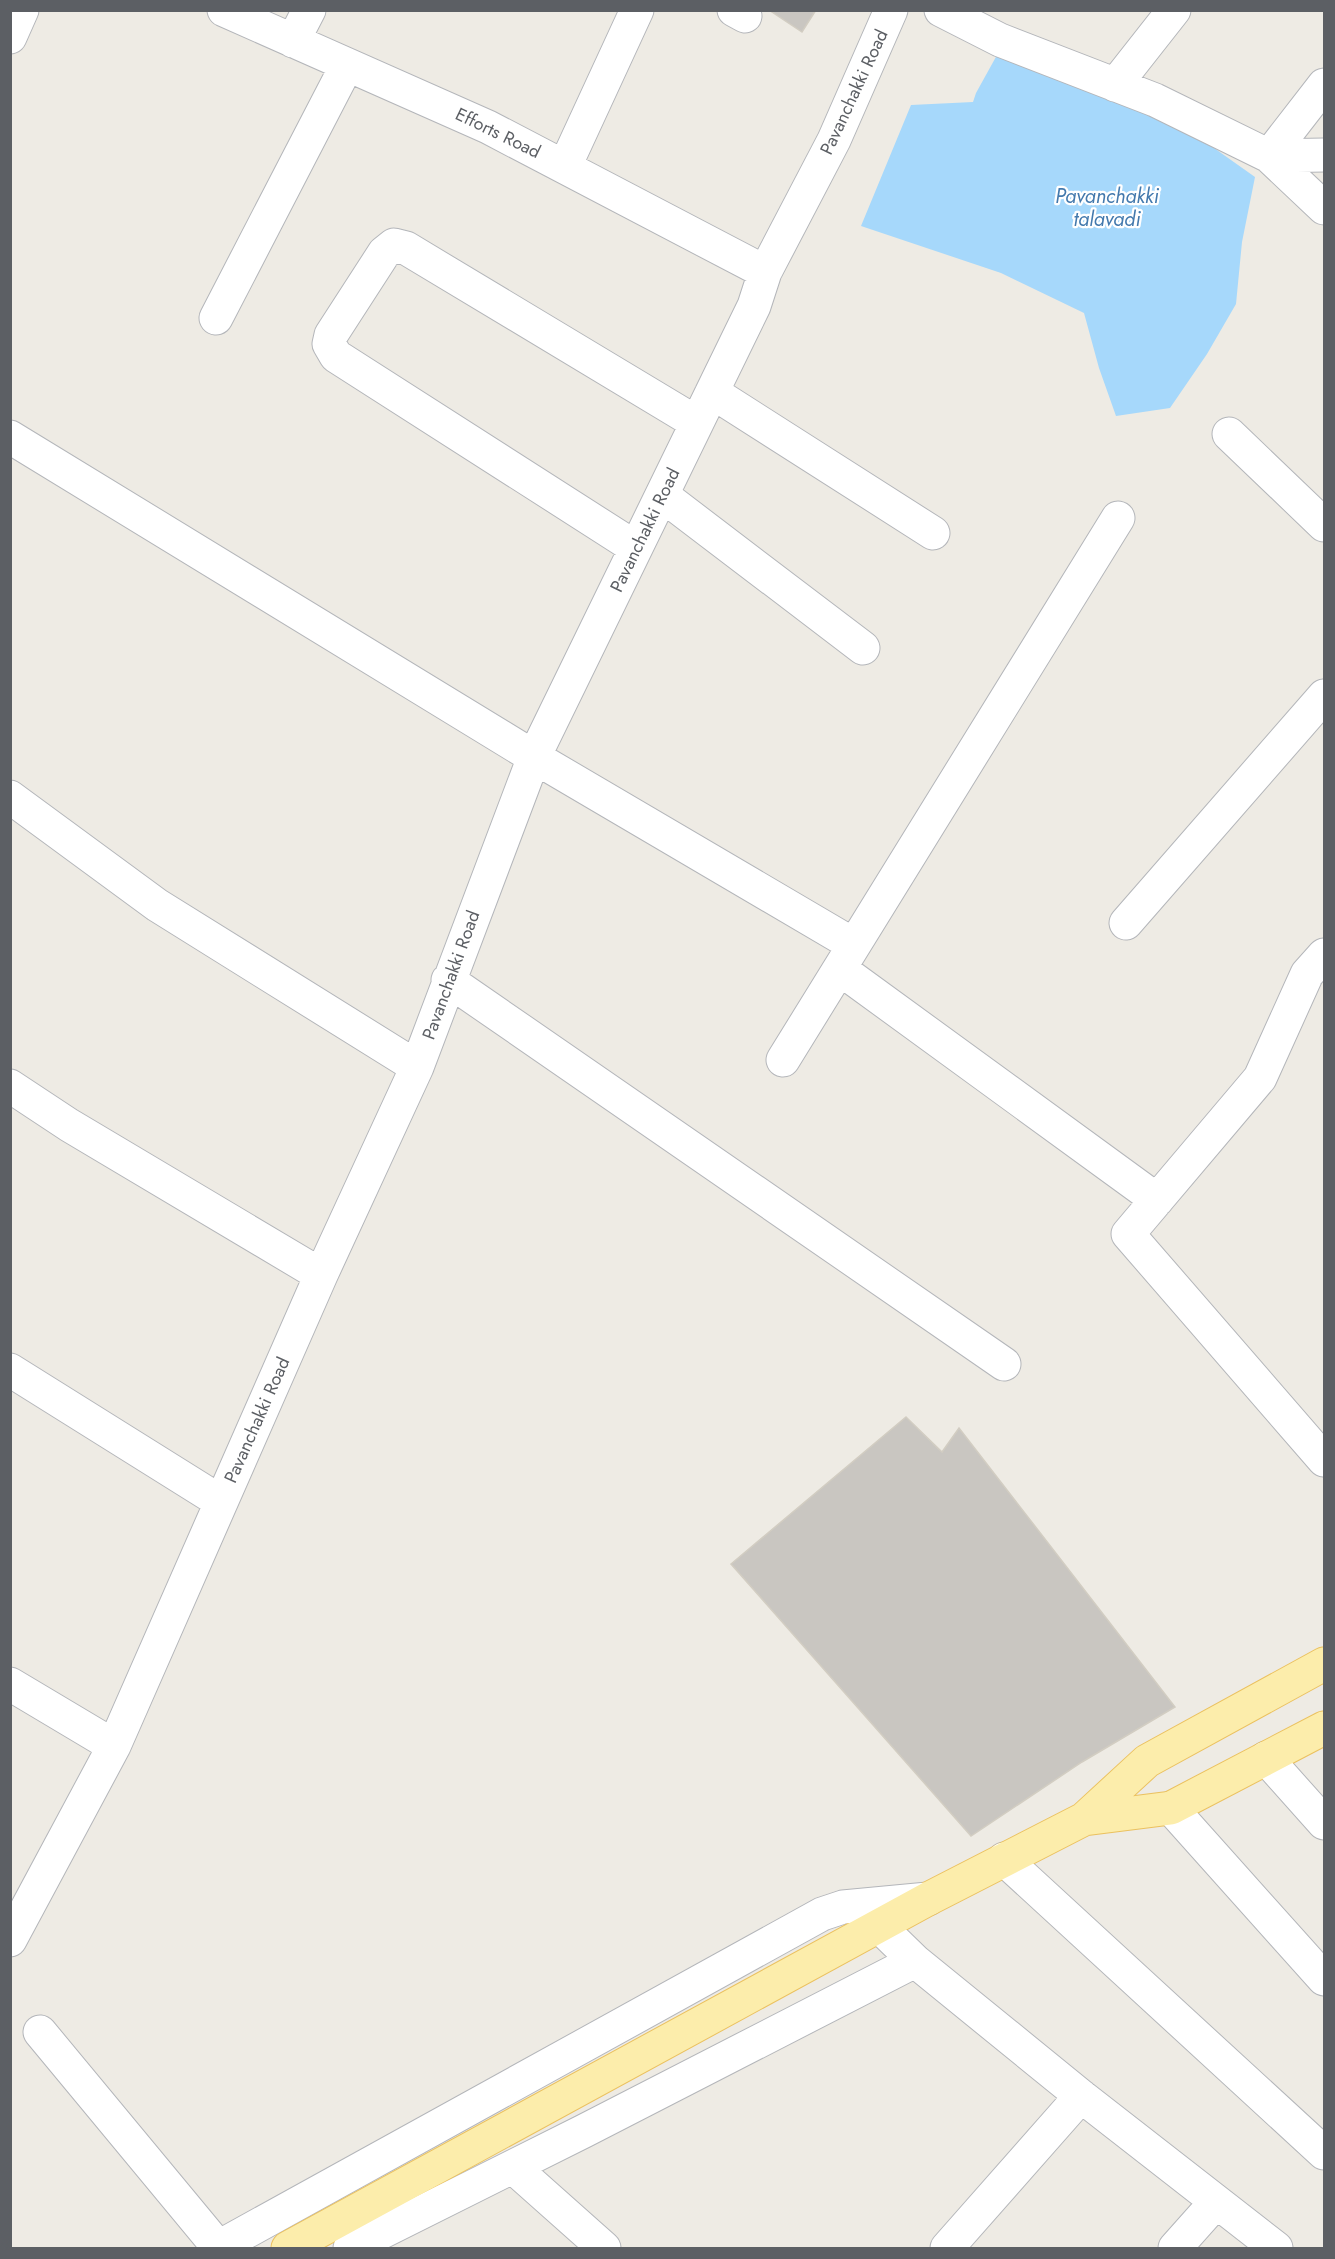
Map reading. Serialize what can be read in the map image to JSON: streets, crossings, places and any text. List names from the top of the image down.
{
  "streets": {
    "street": ["Pavanchakki Road", "Efforts Road"]
  },
  "crossings": [
    ["Pavanchakki Road", "Efforts Road"]
  ],
  "water": ["Pavanchakki talavadi"]
}
